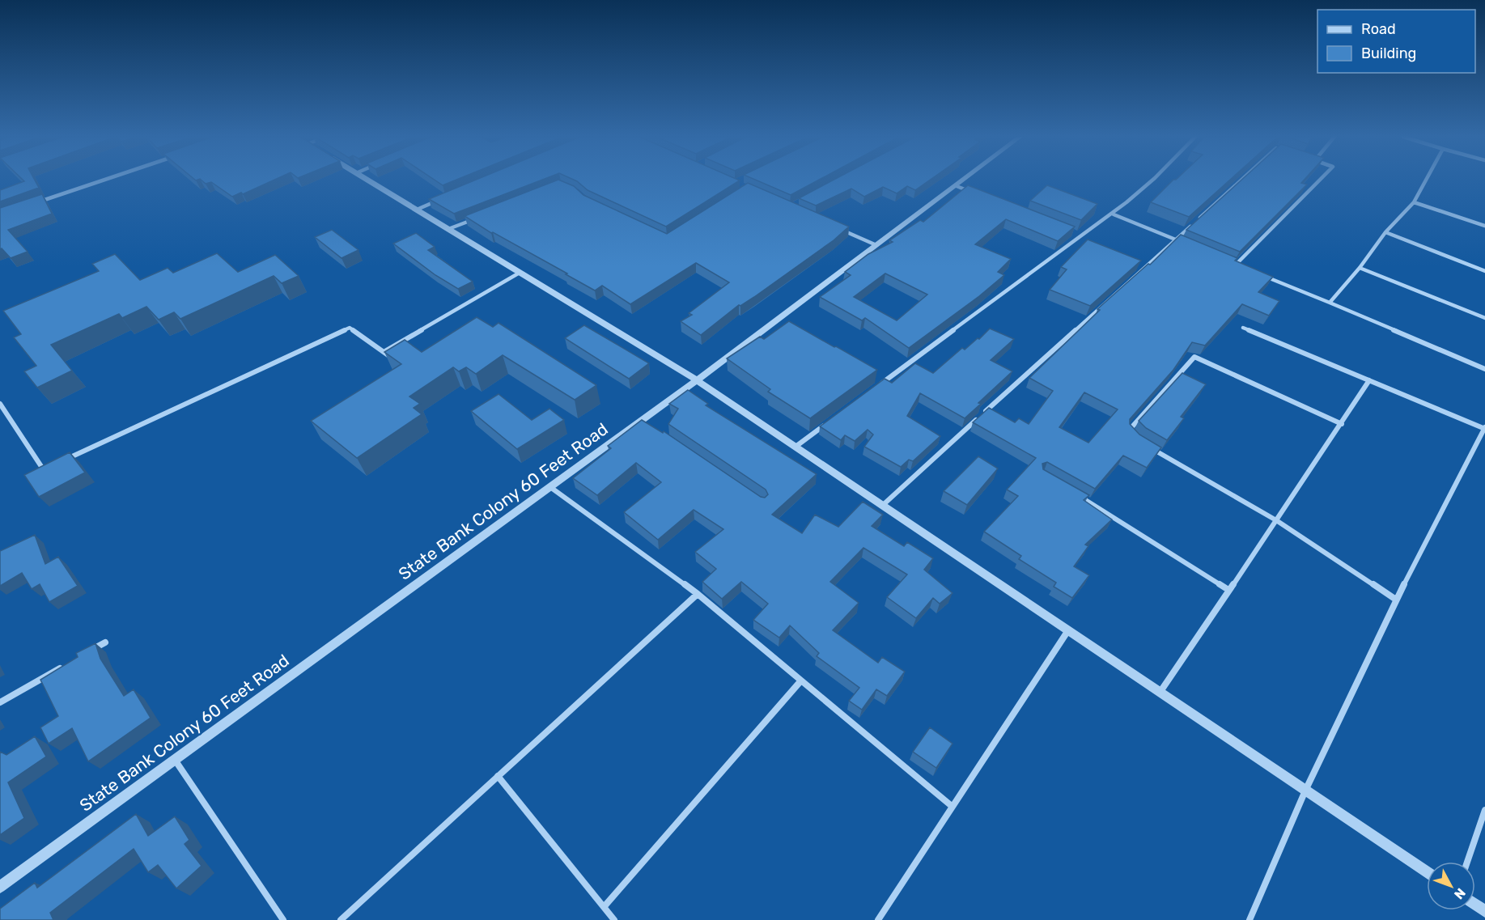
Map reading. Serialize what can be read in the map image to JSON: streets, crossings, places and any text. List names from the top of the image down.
{
  "streets": {
    "street": ["State Bank Colony 60 Feet Road"]
  },
  "legend": ["Road", "Building"],
  "north": "bottom right"
}
